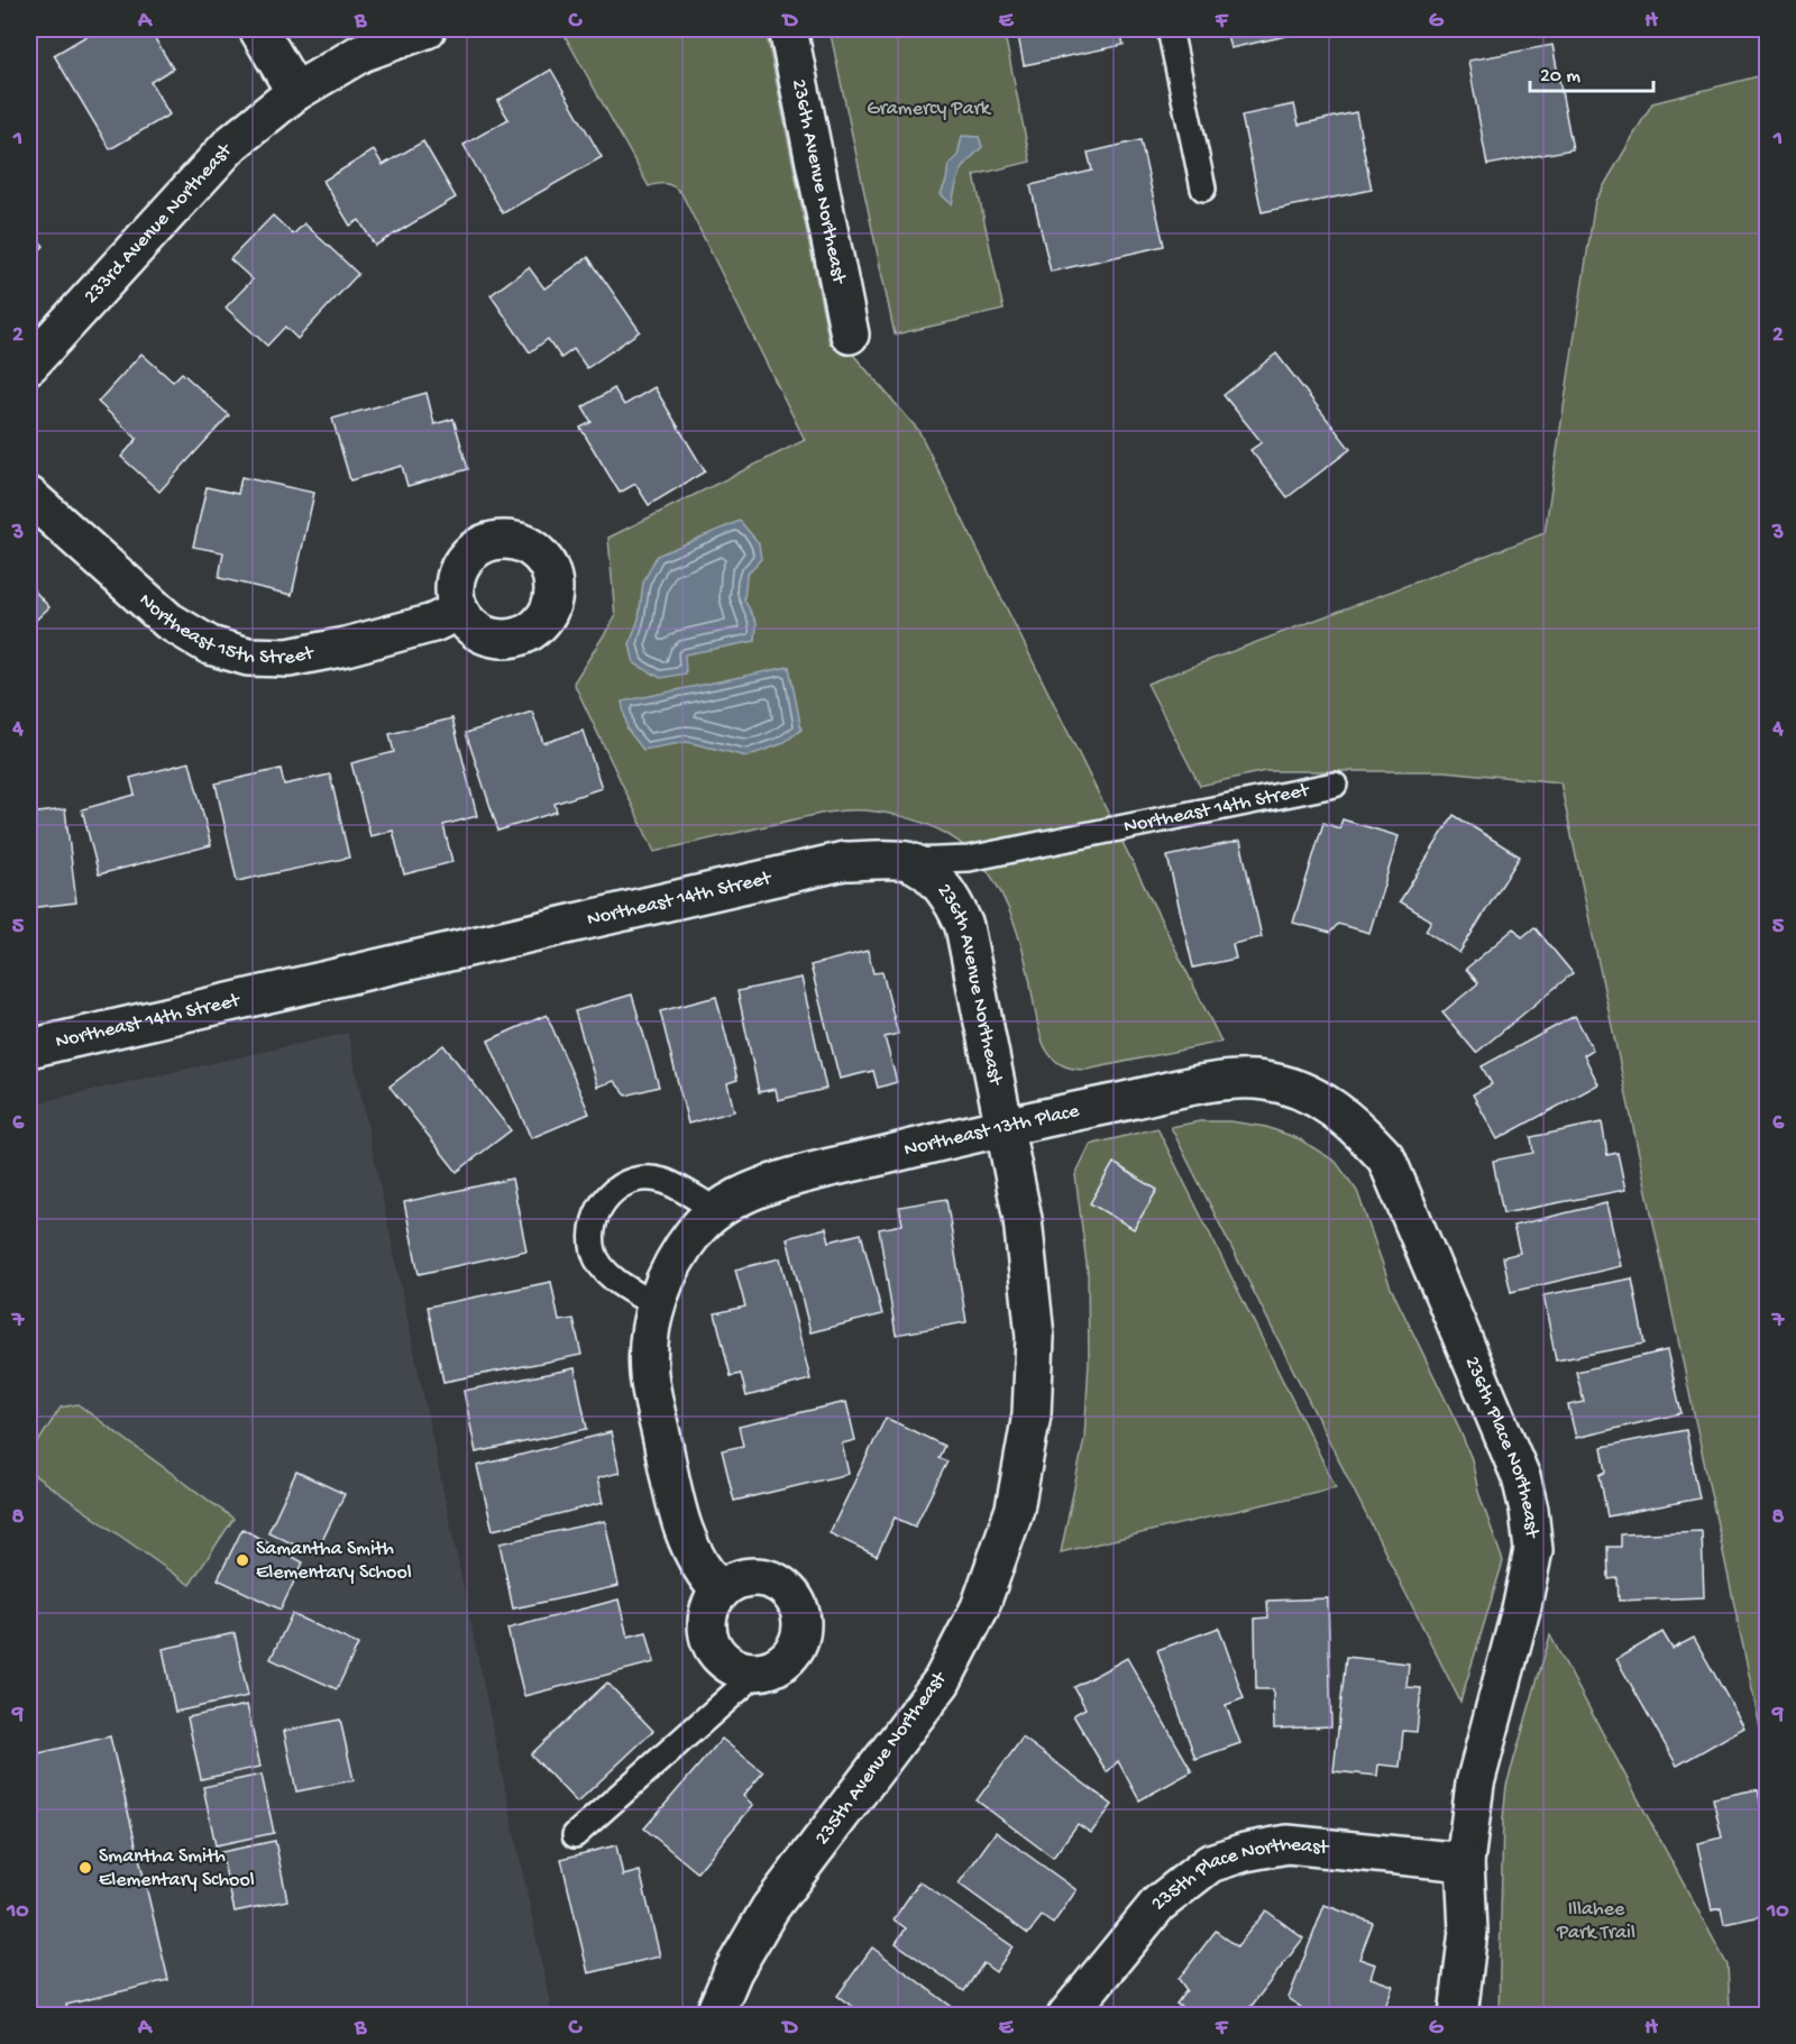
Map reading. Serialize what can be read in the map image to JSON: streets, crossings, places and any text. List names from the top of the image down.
{
  "streets": {
    "street": [
      "236th Avenue Northeast",
      "233rd Avenue Northeast",
      "Northeast 15th Street",
      "Northeast 14th Street",
      "Northeast 13th Place",
      "236th Place Northeast",
      "235th Avenue Northeast",
      "235th Place Northeast"
    ]
  },
  "crossings": [
    ["236th Avenue Northeast", "Northeast 14th Street"],
    ["236th Avenue Northeast", "Northeast 13th Place"],
    ["236th Avenue Northeast", "235th Avenue Northeast"],
    ["Northeast 13th Place", "236th Place Northeast"],
    ["Northeast 13th Place", "235th Avenue Northeast"],
    ["236th Place Northeast", "235th Place Northeast"]
  ],
  "parks": ["Gramercy Park", "Illahee Park Trail"],
  "places": ["Samantha Smith Elementary School", "Smantha Smith Elementary School"],
  "scale_bar": "20 m",
  "grid": {
    "columns": [
      "A",
      "B",
      "C",
      "D",
      "E",
      "F",
      "G",
      "H"
    ],
    "rows": [
      "1",
      "2",
      "3",
      "4",
      "5",
      "6",
      "7",
      "8",
      "9",
      "10"
    ]
  }
}
